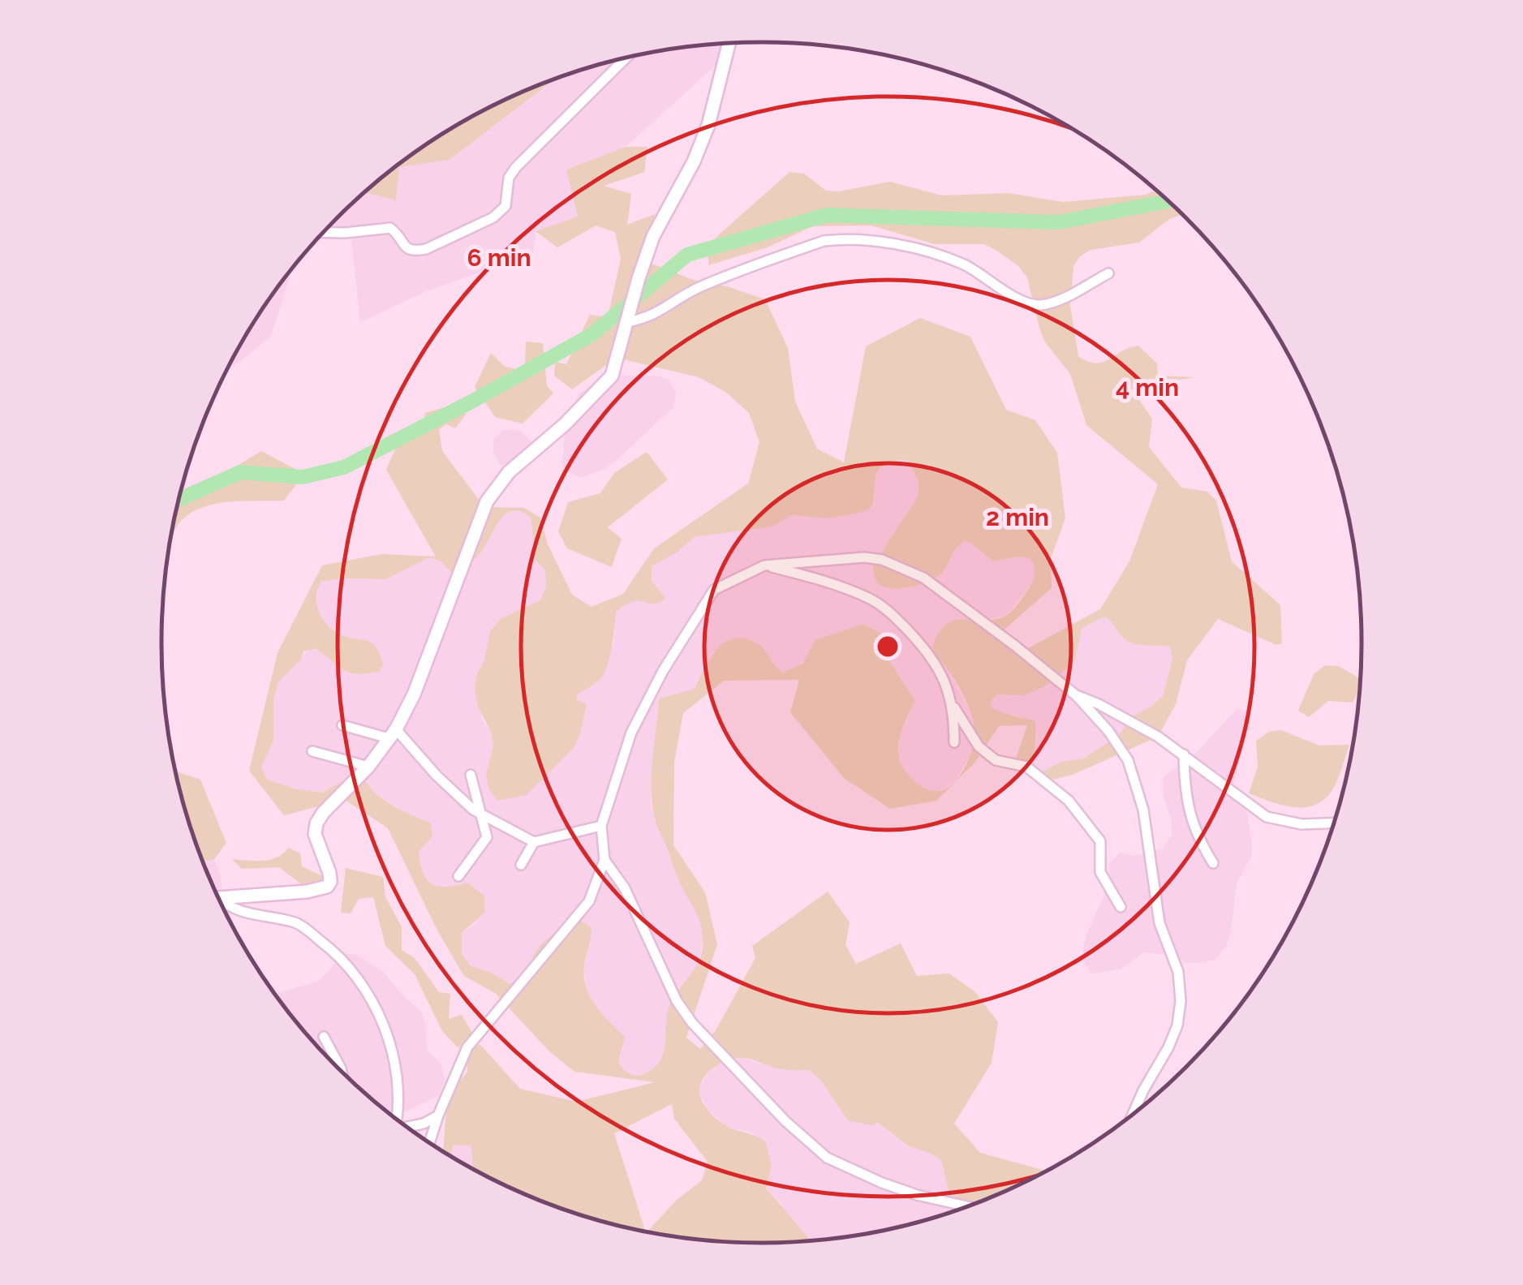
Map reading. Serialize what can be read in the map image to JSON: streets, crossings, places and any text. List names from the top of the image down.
{
  "rings": ["6 min", "4 min", "2 min"]
}
